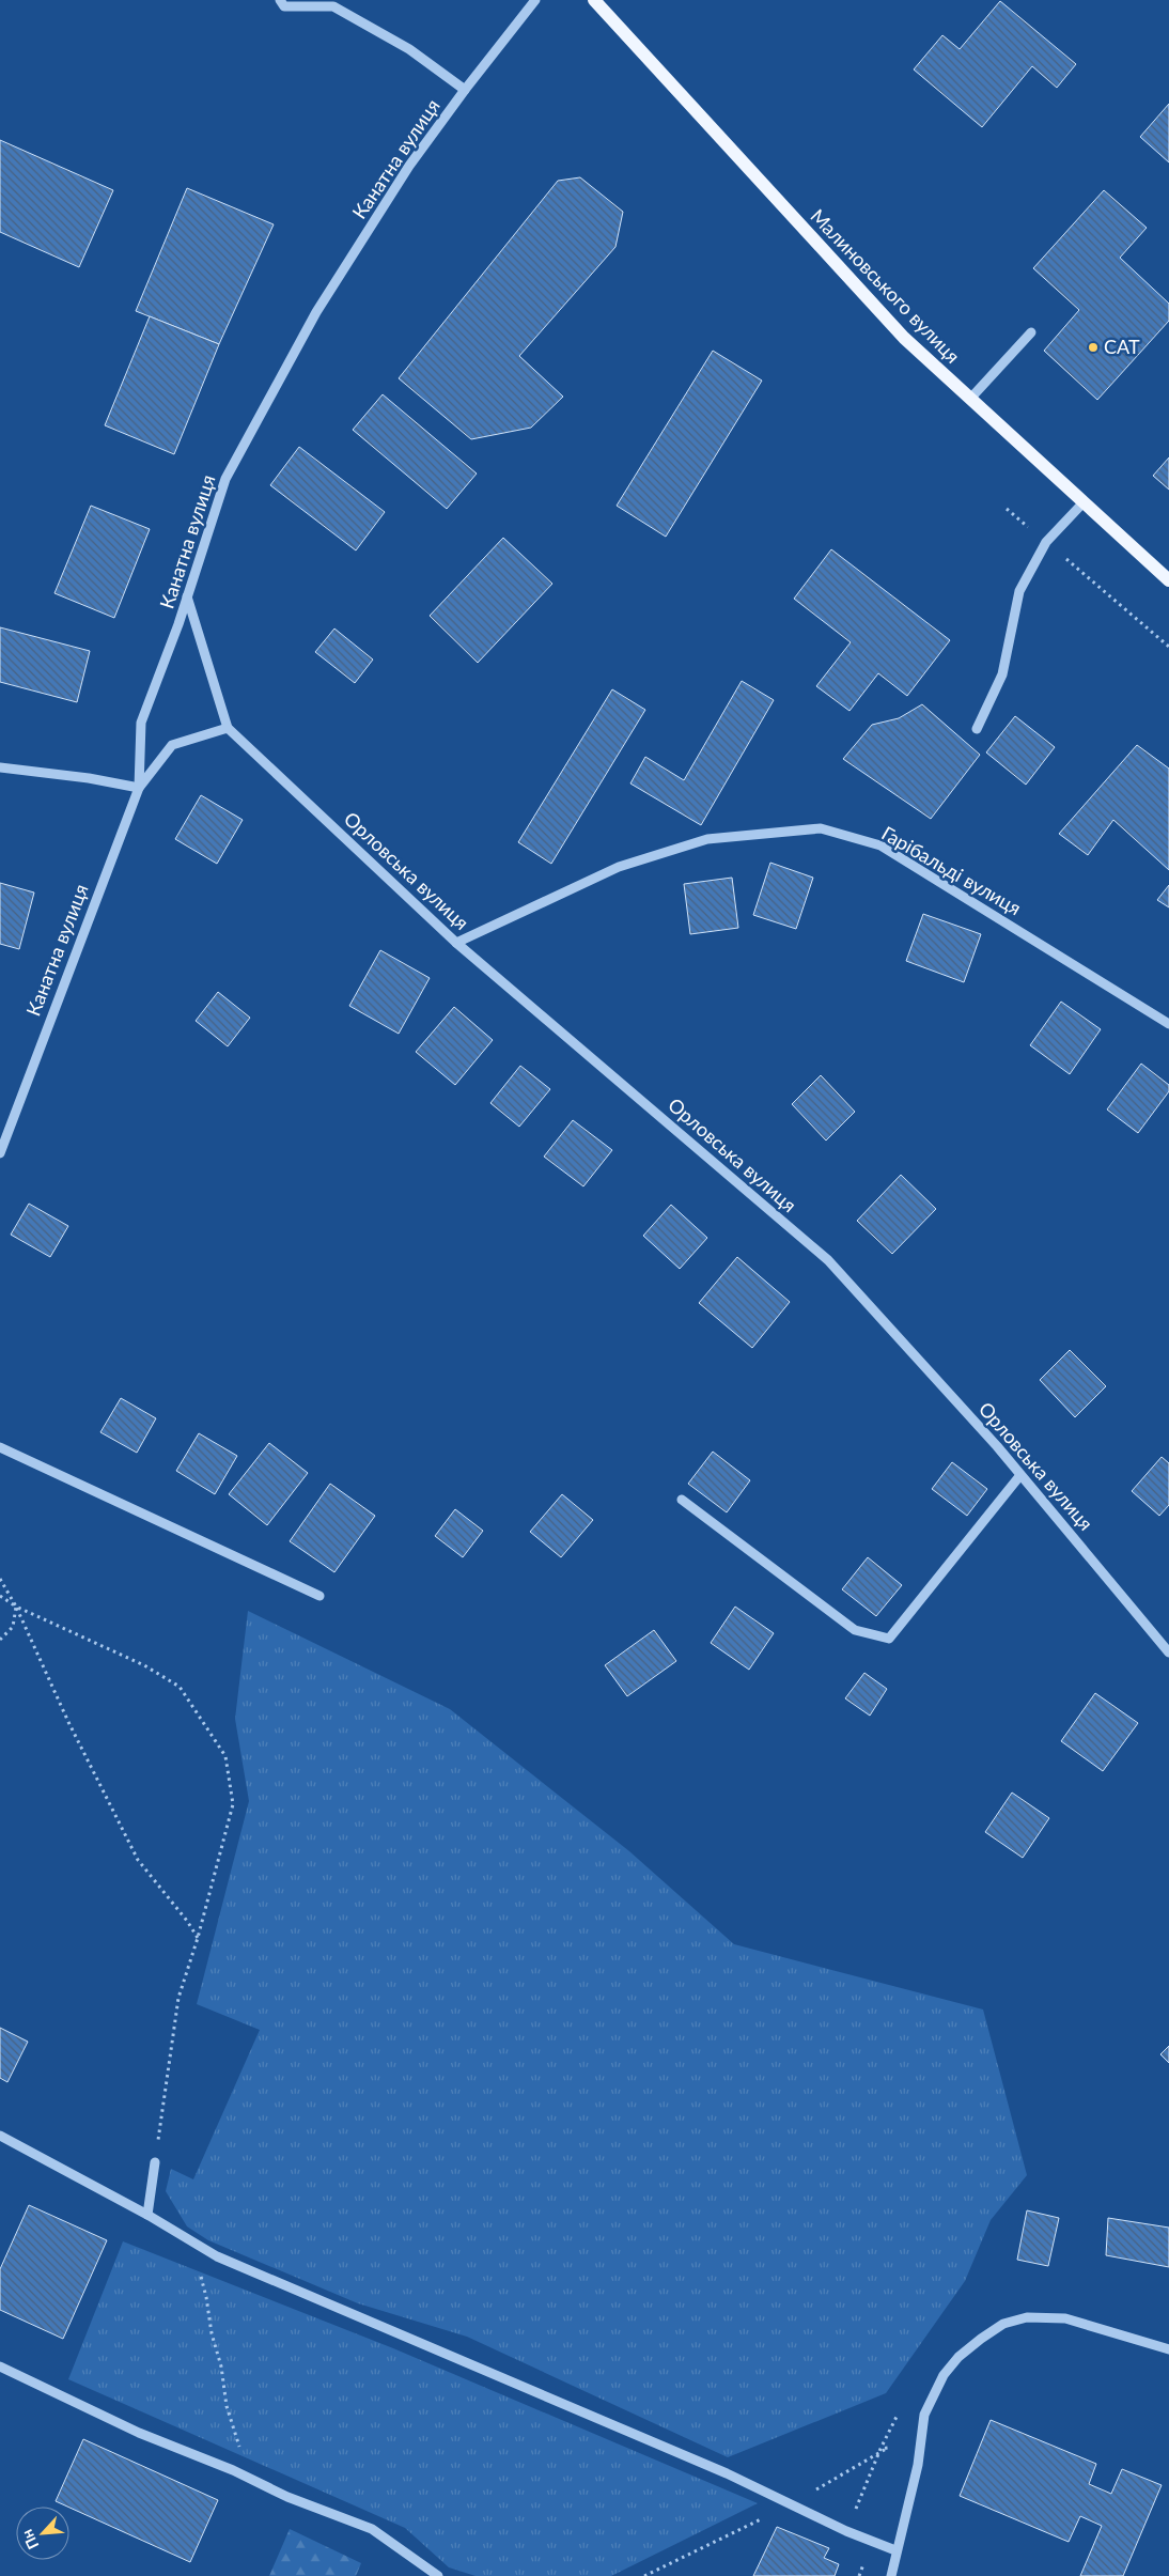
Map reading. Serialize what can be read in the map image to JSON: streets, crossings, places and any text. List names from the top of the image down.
{
  "streets": {
    "main road": ["Малиновського вулиця"],
    "street": ["Канатна вулиця", "Орловська вулиця", "Гарібальді вулиця"]
  },
  "crossings": [
    ["Канатна вулиця", "Орловська вулиця"],
    ["Орловська вулиця", "Гарібальді вулиця"]
  ],
  "places": ["САТ"],
  "north": "bottom left"
}
